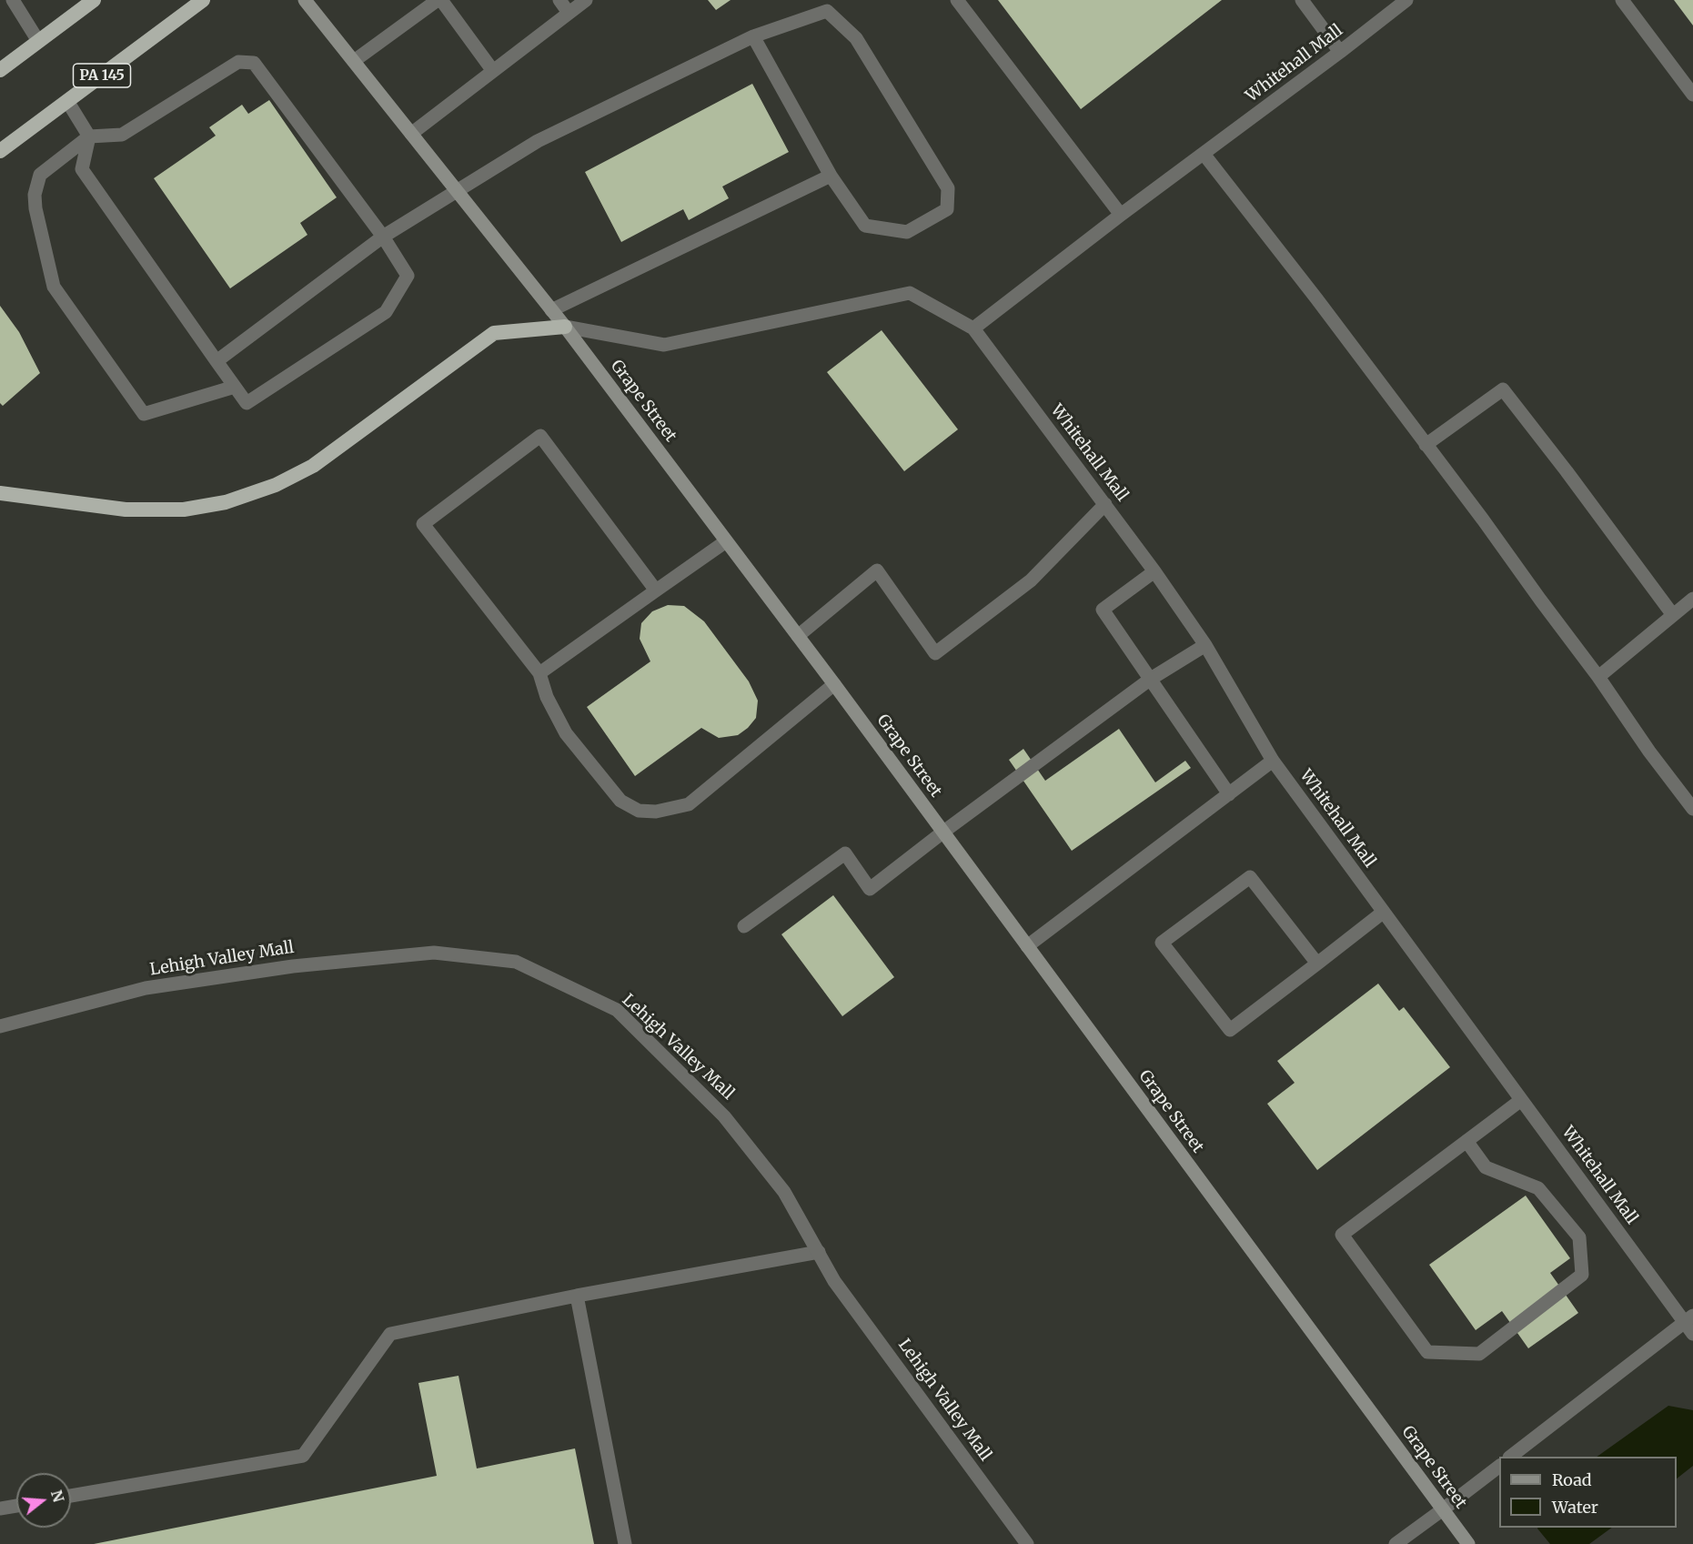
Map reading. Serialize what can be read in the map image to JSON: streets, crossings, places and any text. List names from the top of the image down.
{
  "streets": {
    "highway": ["PA 145"],
    "main road": ["Grape Street"],
    "street": ["Whitehall Mall", "Lehigh Valley Mall"]
  },
  "crossings": [
    ["Whitehall Mall", "Grape Street"]
  ],
  "legend": ["Road", "Water"],
  "north": "right"
}
